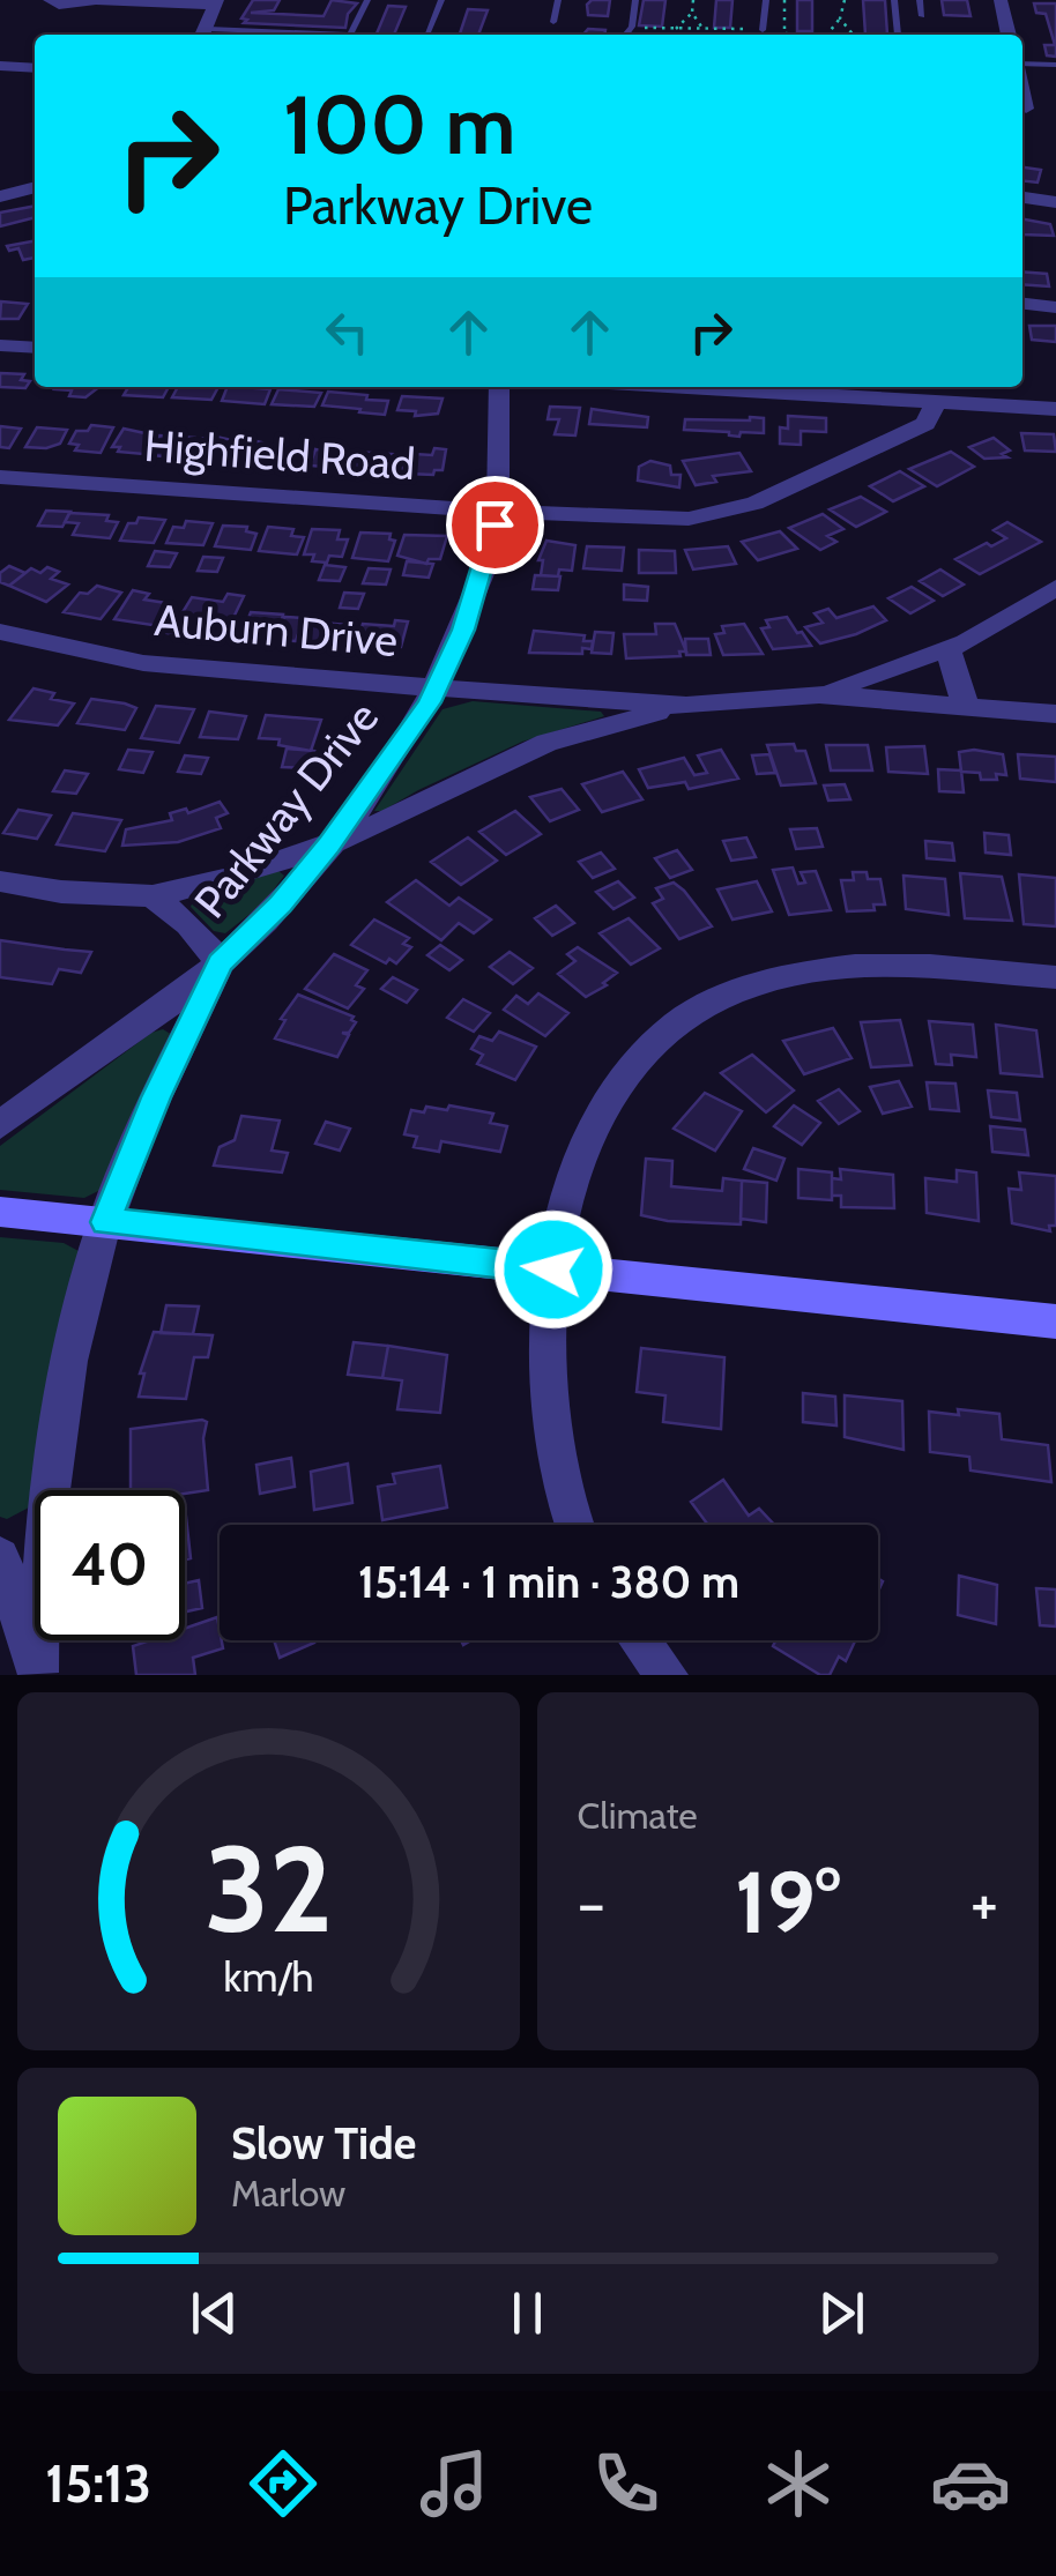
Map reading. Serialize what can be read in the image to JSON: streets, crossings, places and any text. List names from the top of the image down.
{
  "streets": {
    "street": ["Highfield Road", "Auburn Drive", "Parkway Drive"]
  },
  "crossings": [
    ["Highfield Road", "Parkway Drive"],
    ["Auburn Drive", "Parkway Drive"]
  ],
  "page": {
    "turn": ["100 m", "Parkway Drive"],
    "limit": "40",
    "trip": "15:14 · 1 min · 380 m",
    "tile": "Climate",
    "heat": ["−", "19°", "+"],
    "song": ["Slow Tide", "Marlow"],
    "tabs": "15:13",
    "gauge": ["32", "km/h"]
  }
}
